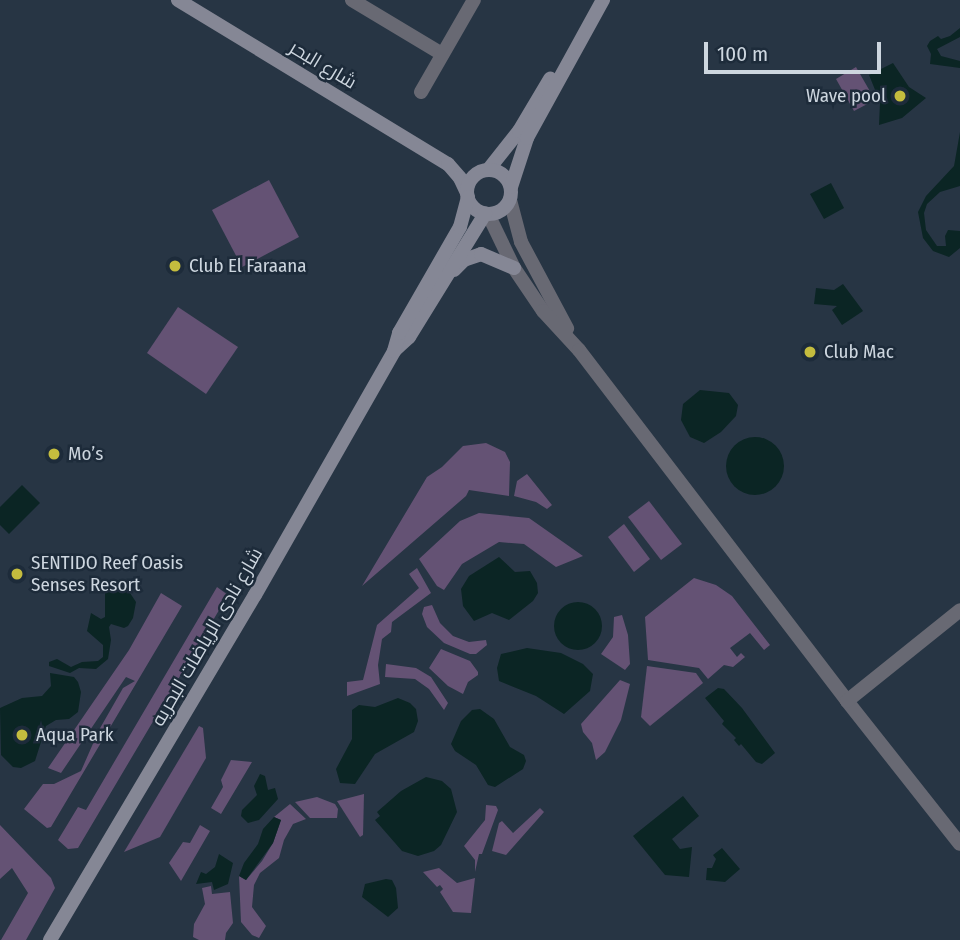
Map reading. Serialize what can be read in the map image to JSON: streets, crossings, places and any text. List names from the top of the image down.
{
  "streets": {
    "main road": ["شارع البحر", "شارع نادى الرياضات البحريه"]
  },
  "crossings": [
    ["شارع البحر", "شارع نادى الرياضات البحريه"]
  ],
  "places": [
    "Wave pool",
    "Club El Faraana",
    "Club Mac",
    "Mo’s",
    "SENTIDO Reef Oasis Senses Resort",
    "Aqua Park"
  ],
  "scale_bar": "100 m"
}
